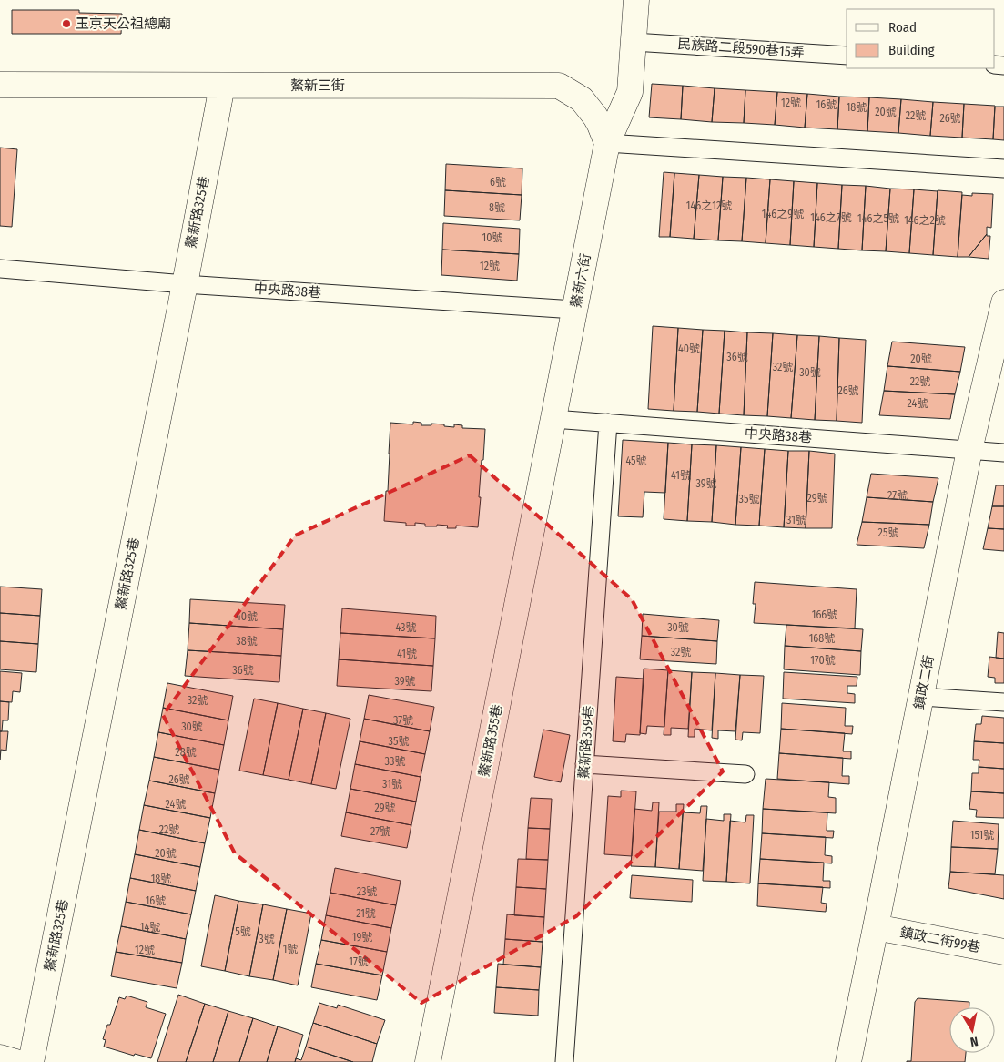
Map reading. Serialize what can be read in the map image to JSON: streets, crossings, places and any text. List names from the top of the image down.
{
  "streets": {
    "street": [
      "鰲新三街",
      "鰲新路325巷",
      "鰲新六街",
      "鎮政二街",
      "鰲新路355巷",
      "鎮政二街99巷"
    ],
    "lane": ["民族路二段590巷15弄", "中央路38巷", "鰲新路359巷"]
  },
  "crossings": [
    ["民族路二段590巷15弄", "鰲新六街"],
    ["鰲新三街", "鰲新路325巷"],
    ["鰲新三街", "鰲新六街"],
    ["鰲新路325巷", "中央路38巷"],
    ["鰲新六街", "中央路38巷"],
    ["鰲新六街", "鰲新路355巷"],
    ["中央路38巷", "鎮政二街"],
    ["中央路38巷", "鰲新路355巷"],
    ["中央路38巷", "鰲新路359巷"],
    ["鎮政二街", "鎮政二街99巷"]
  ],
  "places": ["玉京天公祖總廟"],
  "house_numbers": [
    "12號",
    "16號",
    "18號",
    "20號",
    "22號",
    "26號",
    "6號",
    "146之12號",
    "8號",
    "146之9號",
    "146之7號",
    "146之5號",
    "146之2號",
    "10號",
    "12號",
    "40號",
    "36號",
    "20號",
    "32號",
    "30號",
    "22號",
    "26號",
    "24號",
    "45號",
    "41號",
    "39號",
    "27號",
    "29號",
    "35號",
    "31號",
    "25號",
    "166號",
    "40號",
    "43號",
    "30號",
    "168號",
    "38號",
    "32號",
    "41號",
    "170號",
    "36號",
    "39號",
    "32號",
    "37號",
    "30號",
    "35號",
    "28號",
    "33號",
    "26號",
    "31號",
    "24號",
    "29號",
    "22號",
    "27號",
    "151號",
    "20號",
    "18號",
    "23號",
    "16號",
    "21號",
    "14號",
    "5號",
    "19號",
    "3號",
    "1號",
    "12號",
    "17號"
  ],
  "legend": ["Road", "Building"],
  "north": "bottom"
}
